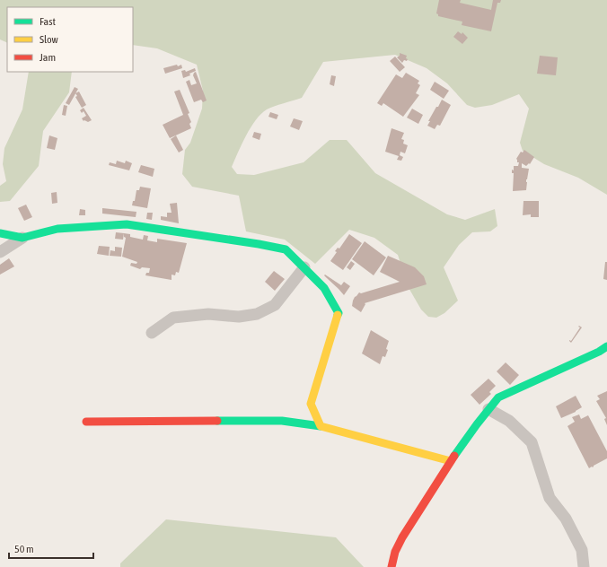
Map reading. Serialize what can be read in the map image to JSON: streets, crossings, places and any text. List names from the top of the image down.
{
  "legend": ["Fast", "Slow", "Jam"],
  "scale_bar": "50 m"
}
